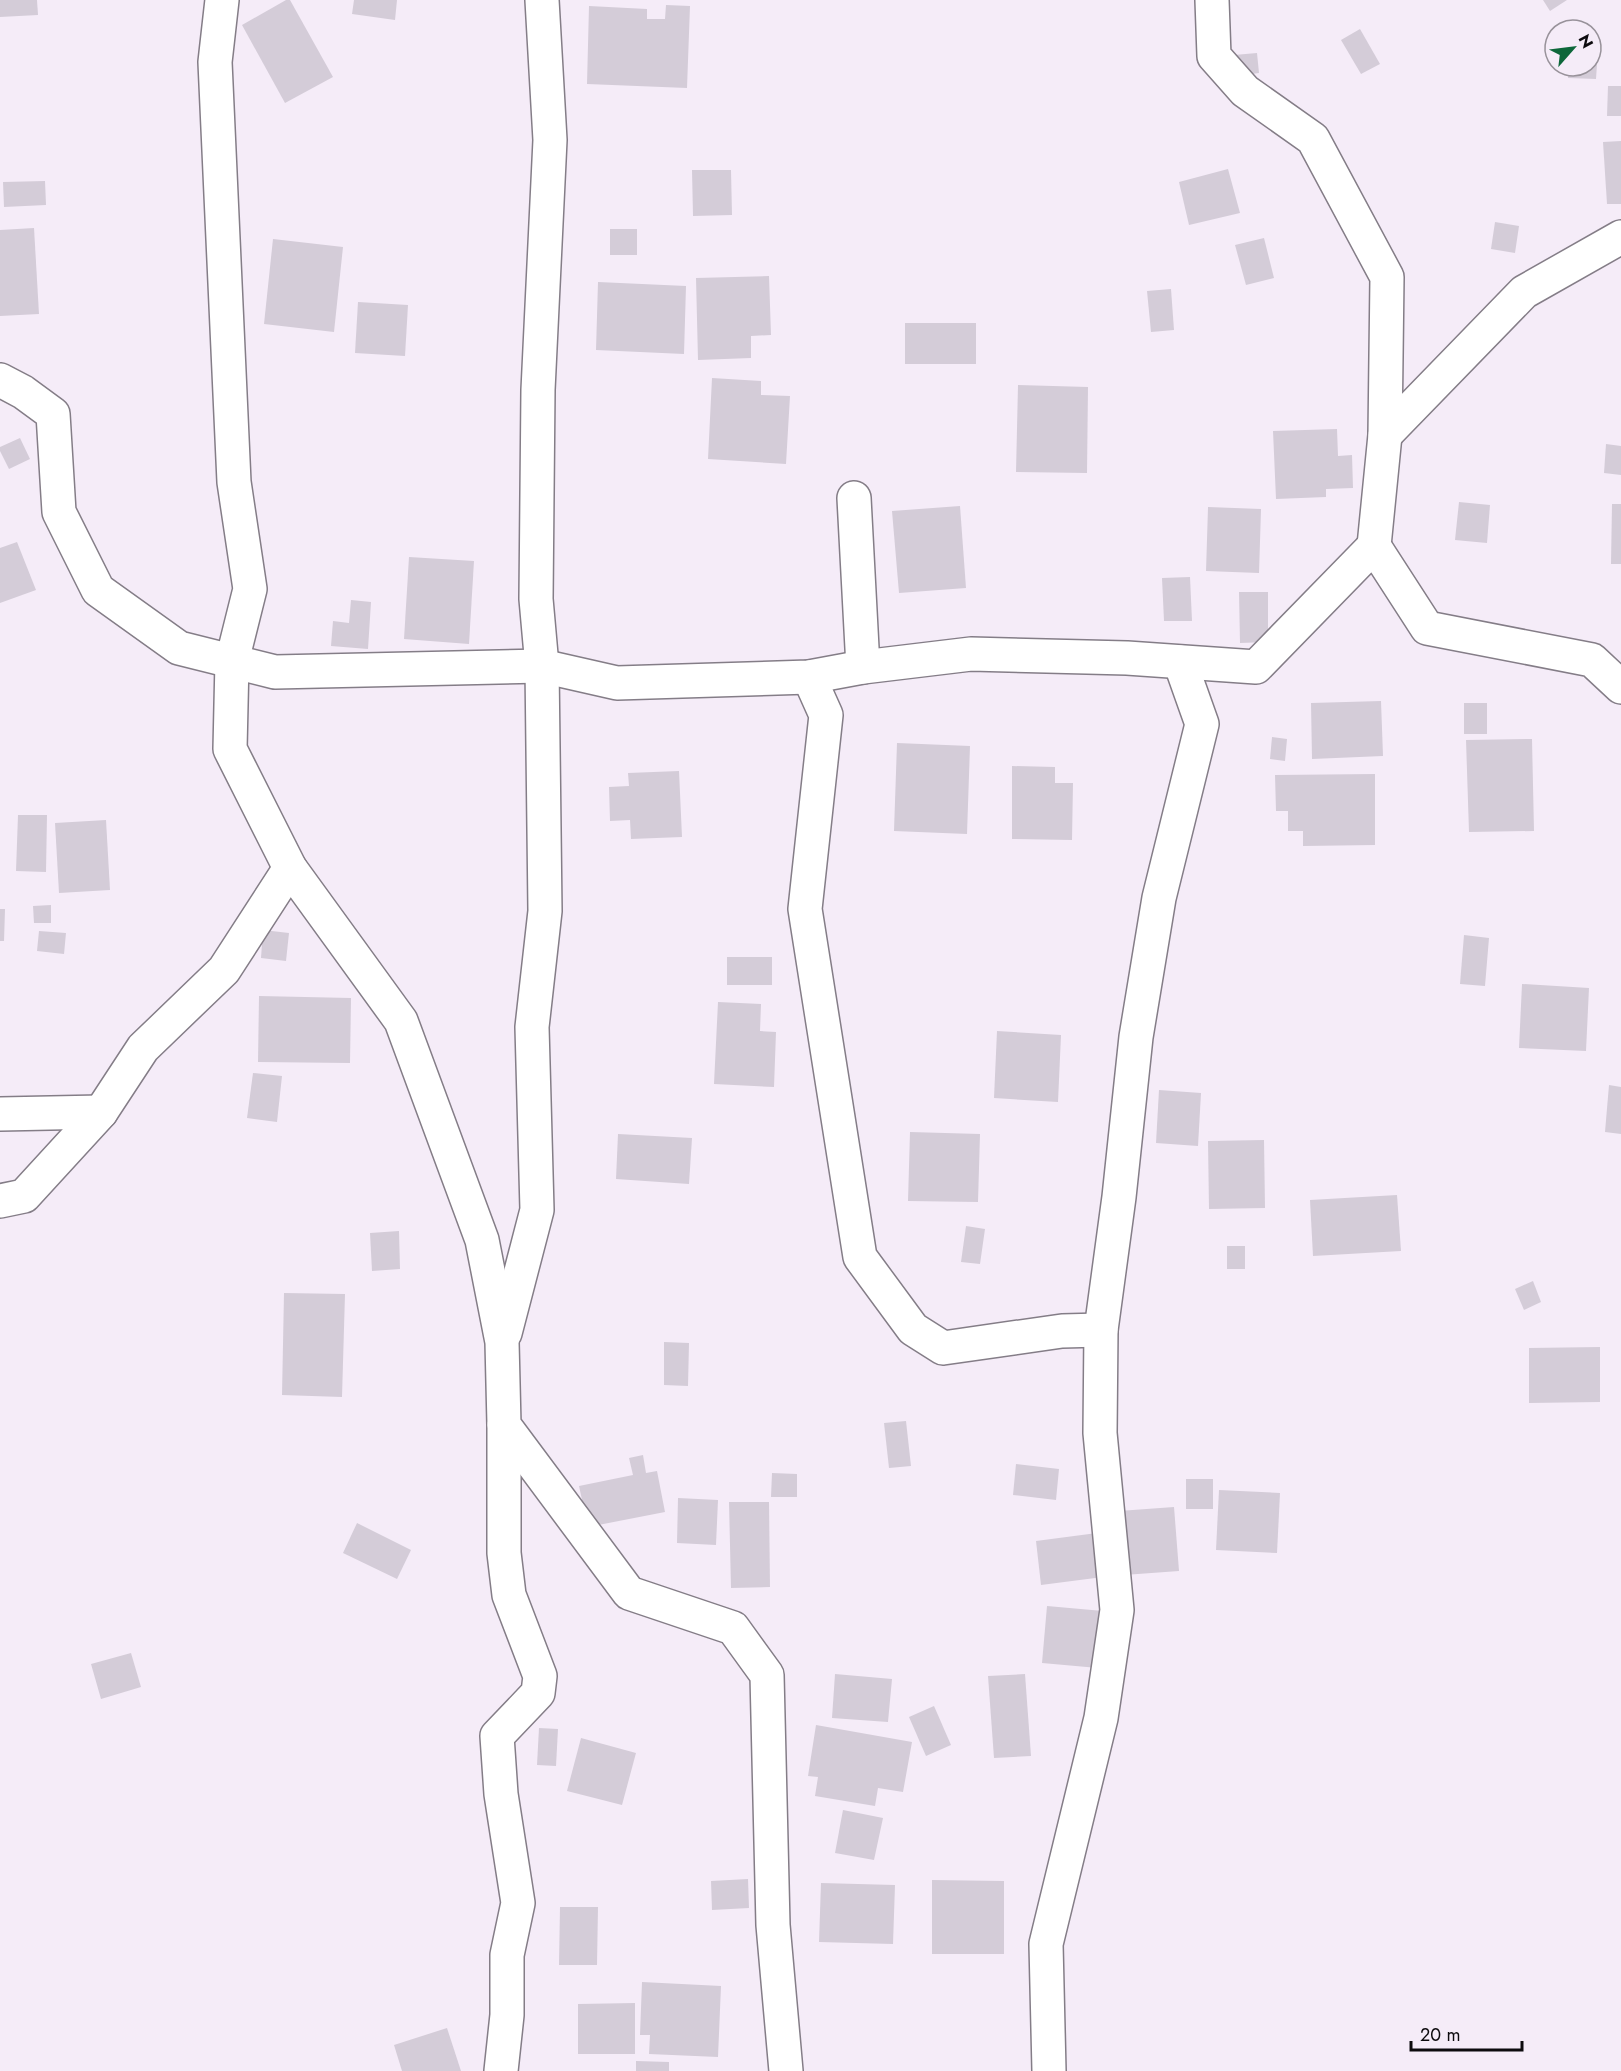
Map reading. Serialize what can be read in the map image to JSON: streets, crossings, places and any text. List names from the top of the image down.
{
  "scale_bar": "20 m",
  "north": "top right"
}
